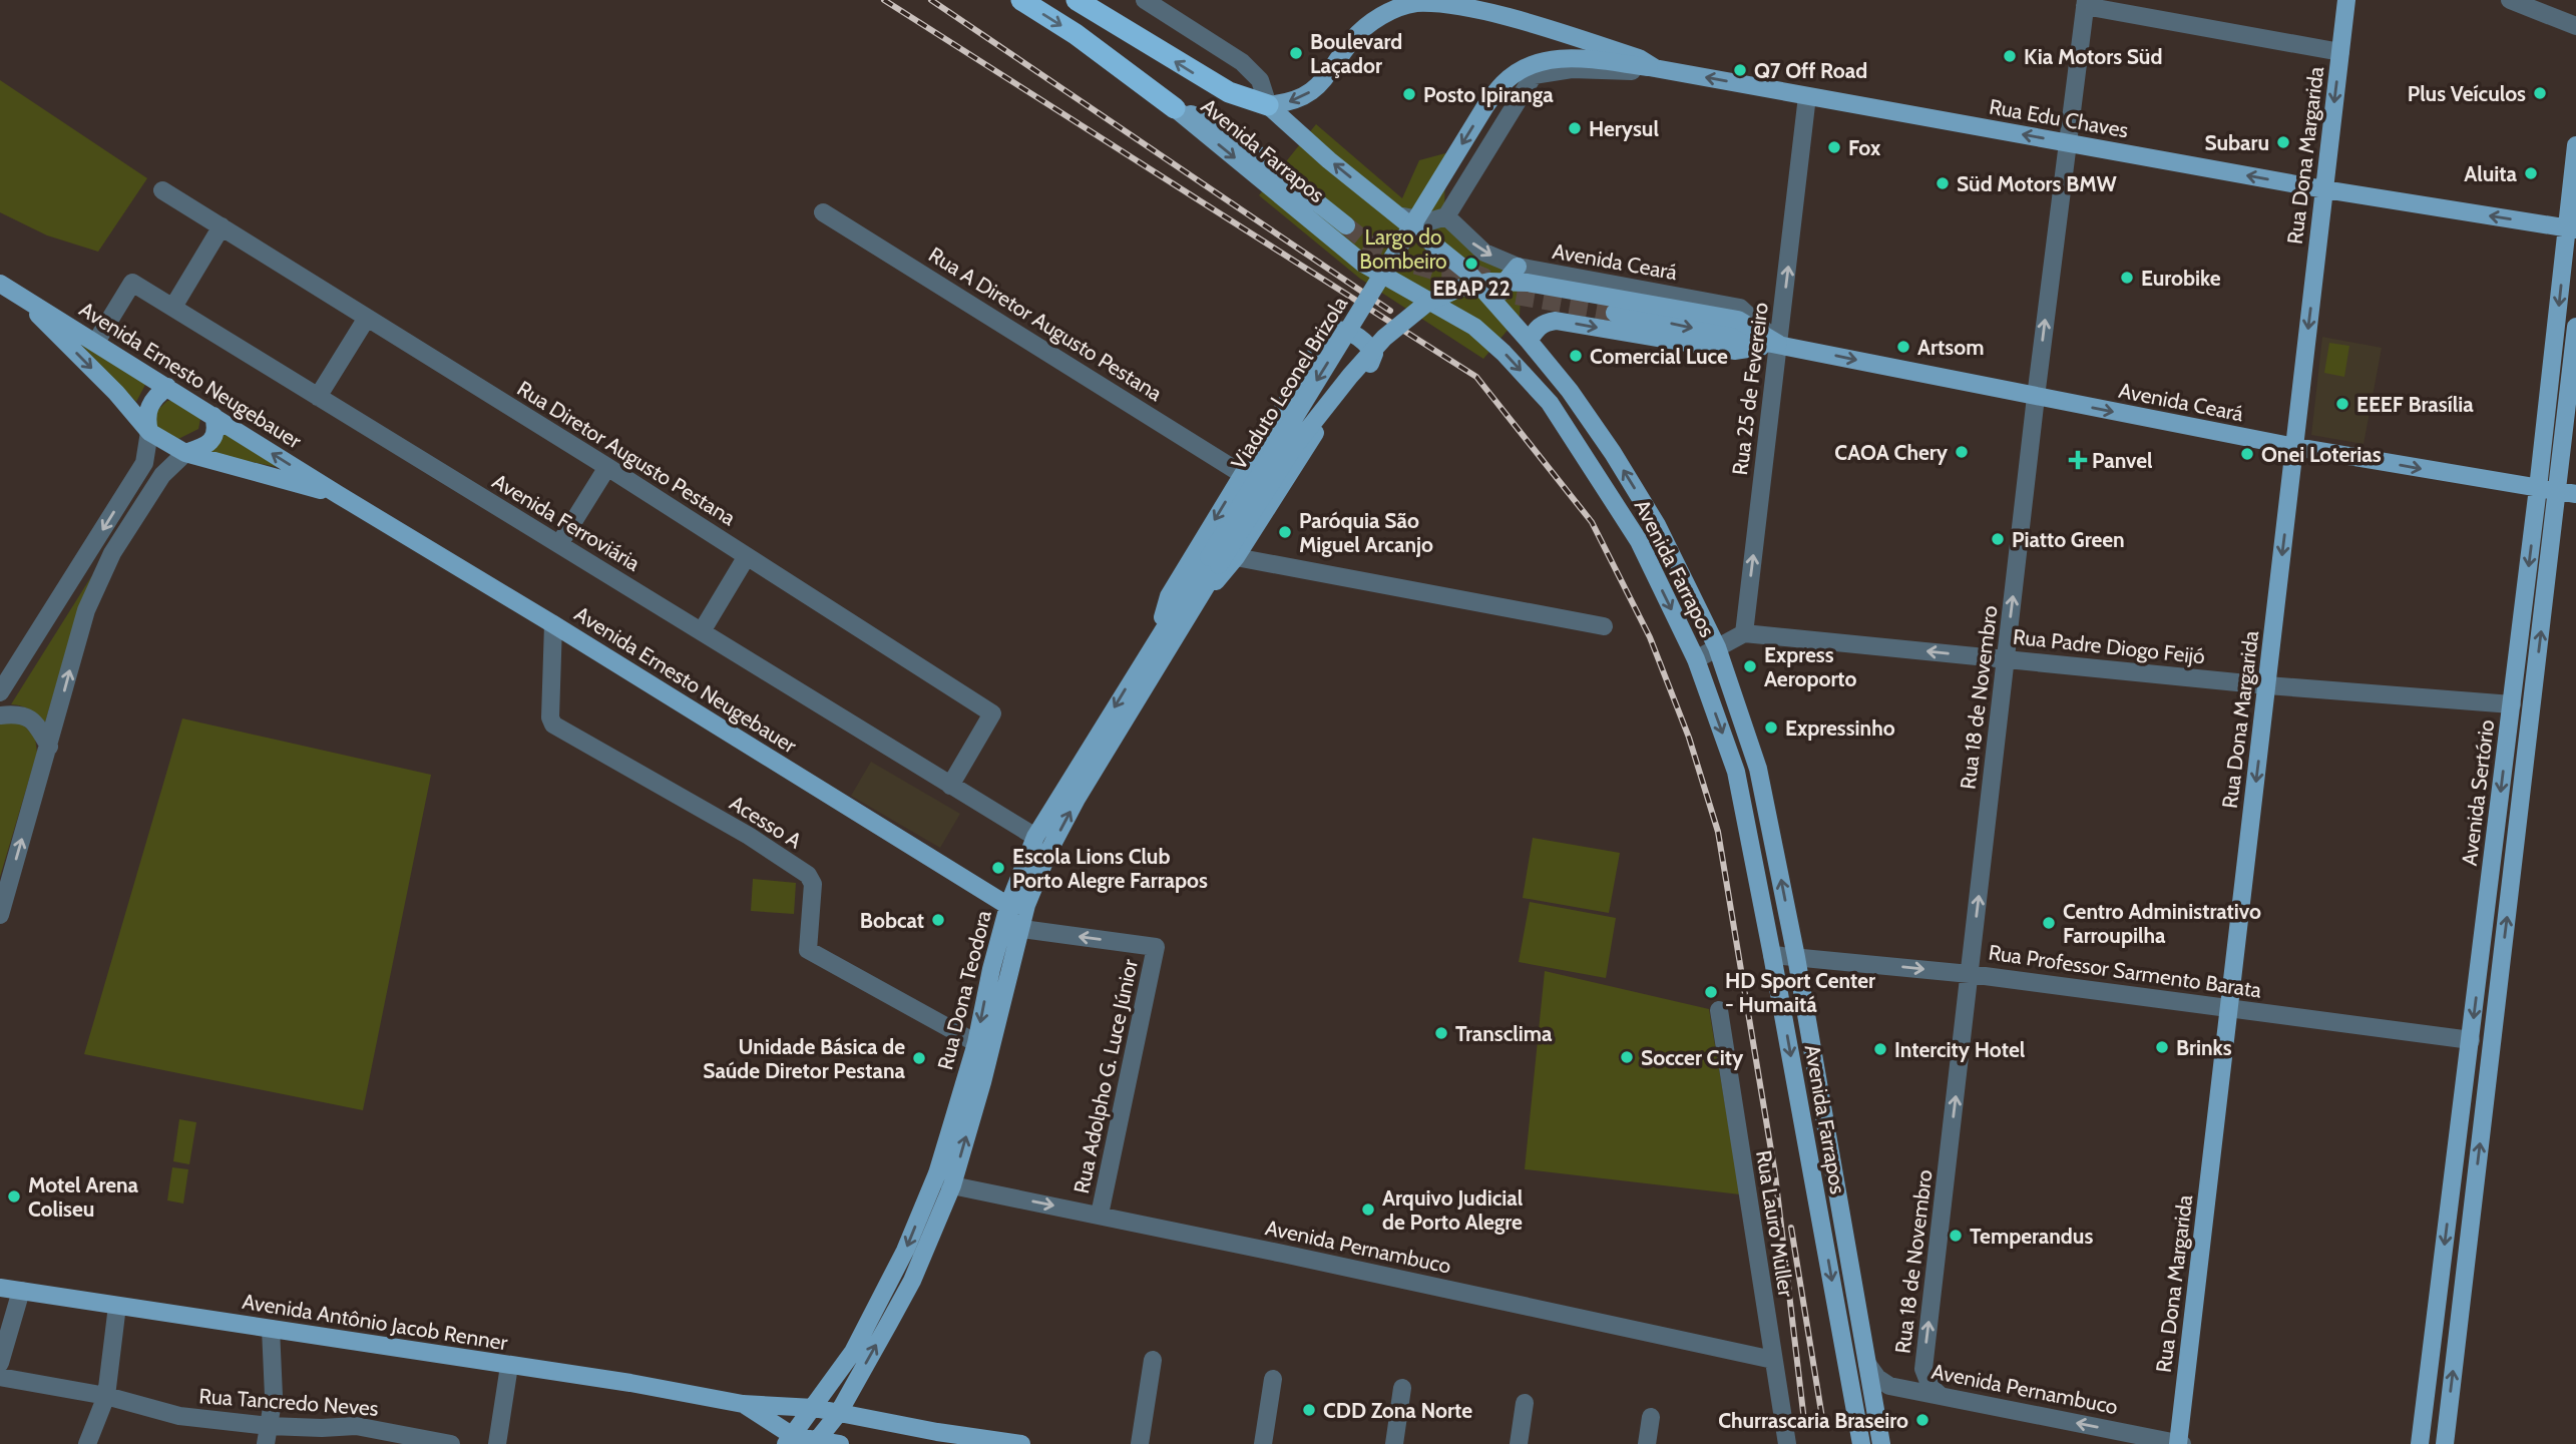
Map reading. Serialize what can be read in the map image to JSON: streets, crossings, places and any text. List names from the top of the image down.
{
  "streets": {
    "main road": [
      "Rua Edu Chaves",
      "Avenida Farrapos",
      "Rua Dona Margarida",
      "Avenida Ceará",
      "Avenida Ernesto Neugebauer",
      "Viaduto Leonel Brizola",
      "Avenida Sertório",
      "Rua Dona Teodora",
      "Avenida Antônio Jacob Renner"
    ],
    "street": [
      "Rua A Diretor Augusto Pestana",
      "Rua 25 de Fevereiro",
      "Rua Diretor Augusto Pestana",
      "Avenida Ferroviária",
      "Rua Padre Diogo Feijó",
      "Rua 18 de Novembro",
      "Acesso A",
      "Rua Professor Sarmento Barata",
      "Rua Adolpho G. Luce Júnior",
      "Rua Lauro Müller",
      "Avenida Pernambuco",
      "Rua Tancredo Neves"
    ]
  },
  "crossings": [
    ["Rua Edu Chaves", "Rua Dona Margarida"],
    ["Rua Edu Chaves", "Avenida Ceará"],
    ["Rua Edu Chaves", "Viaduto Leonel Brizola"],
    ["Rua Edu Chaves", "Rua 25 de Fevereiro"],
    ["Rua Edu Chaves", "Rua 18 de Novembro"],
    ["Rua Edu Chaves", "Avenida Sertório"],
    ["Avenida Farrapos", "Avenida Ceará"],
    ["Avenida Farrapos", "Rua Professor Sarmento Barata"],
    ["Avenida Farrapos", "Avenida Pernambuco"],
    ["Rua Dona Margarida", "Avenida Ceará"],
    ["Rua Dona Margarida", "Rua Padre Diogo Feijó"],
    ["Rua Dona Margarida", "Rua Professor Sarmento Barata"],
    ["Rua Dona Margarida", "Avenida Pernambuco"],
    ["Avenida Ceará", "Viaduto Leonel Brizola"],
    ["Avenida Ceará", "Rua 25 de Fevereiro"],
    ["Avenida Ceará", "Rua 18 de Novembro"],
    ["Avenida Ceará", "Avenida Sertório"],
    ["Avenida Ernesto Neugebauer", "Avenida Ferroviária"],
    ["Avenida Ernesto Neugebauer", "Acesso A"],
    ["Avenida Ernesto Neugebauer", "Rua Dona Teodora"],
    ["Viaduto Leonel Brizola", "Rua 25 de Fevereiro"],
    ["Viaduto Leonel Brizola", "Rua Dona Teodora"],
    ["Rua 25 de Fevereiro", "Rua Padre Diogo Feijó"],
    ["Rua Diretor Augusto Pestana", "Avenida Ferroviária"],
    ["Avenida Ferroviária", "Rua Dona Teodora"],
    ["Rua Padre Diogo Feijó", "Rua 18 de Novembro"],
    ["Rua Padre Diogo Feijó", "Avenida Sertório"],
    ["Rua 18 de Novembro", "Rua Professor Sarmento Barata"],
    ["Rua 18 de Novembro", "Avenida Pernambuco"],
    ["Avenida Sertório", "Rua Professor Sarmento Barata"],
    ["Acesso A", "Rua Dona Teodora"],
    ["Rua Dona Teodora", "Rua Adolpho G. Luce Júnior"],
    ["Rua Dona Teodora", "Avenida Pernambuco"],
    ["Rua Dona Teodora", "Avenida Antônio Jacob Renner"],
    ["Rua Adolpho G. Luce Júnior", "Avenida Pernambuco"],
    ["Rua Lauro Müller", "Avenida Pernambuco"]
  ],
  "one_way": [
    "Rua Edu Chaves",
    "Rua Dona Margarida",
    "Avenida Ceará",
    "Viaduto Leonel Brizola",
    "Rua 25 de Fevereiro",
    "Rua 18 de Novembro"
  ],
  "parks": ["Largo do Bombeiro"],
  "places": {
    "other": [
      "Boulevard Laçador",
      "Kia Motors Süd",
      "Q7 Off Road",
      "Plus Veículos",
      "Posto Ipiranga",
      "Herysul",
      "Subaru",
      "Fox",
      "Aluita",
      "Süd Motors BMW",
      "EBAP 22",
      "Eurobike",
      "Artsom",
      "Comercial Luce",
      "EEEF Brasília",
      "CAOA Chery",
      "Onei Loterias",
      "Paróquia São Miguel Arcanjo",
      "Piatto Green",
      "Express Aeroporto",
      "Expressinho",
      "Escola Lions Club Porto Alegre Farrapos",
      "Bobcat",
      "Centro Administrativo Farroupilha",
      "HD Sport Center - Humaitá",
      "Transclima",
      "Brinks",
      "Intercity Hotel",
      "Soccer City",
      "Unidade Básica de Saúde Diretor Pestana",
      "Motel Arena Coliseu",
      "Arquivo Judicial de Porto Alegre",
      "Temperandus",
      "CDD Zona Norte",
      "Churrascaria Braseiro"
    ],
    "health": ["Panvel"]
  }
}
